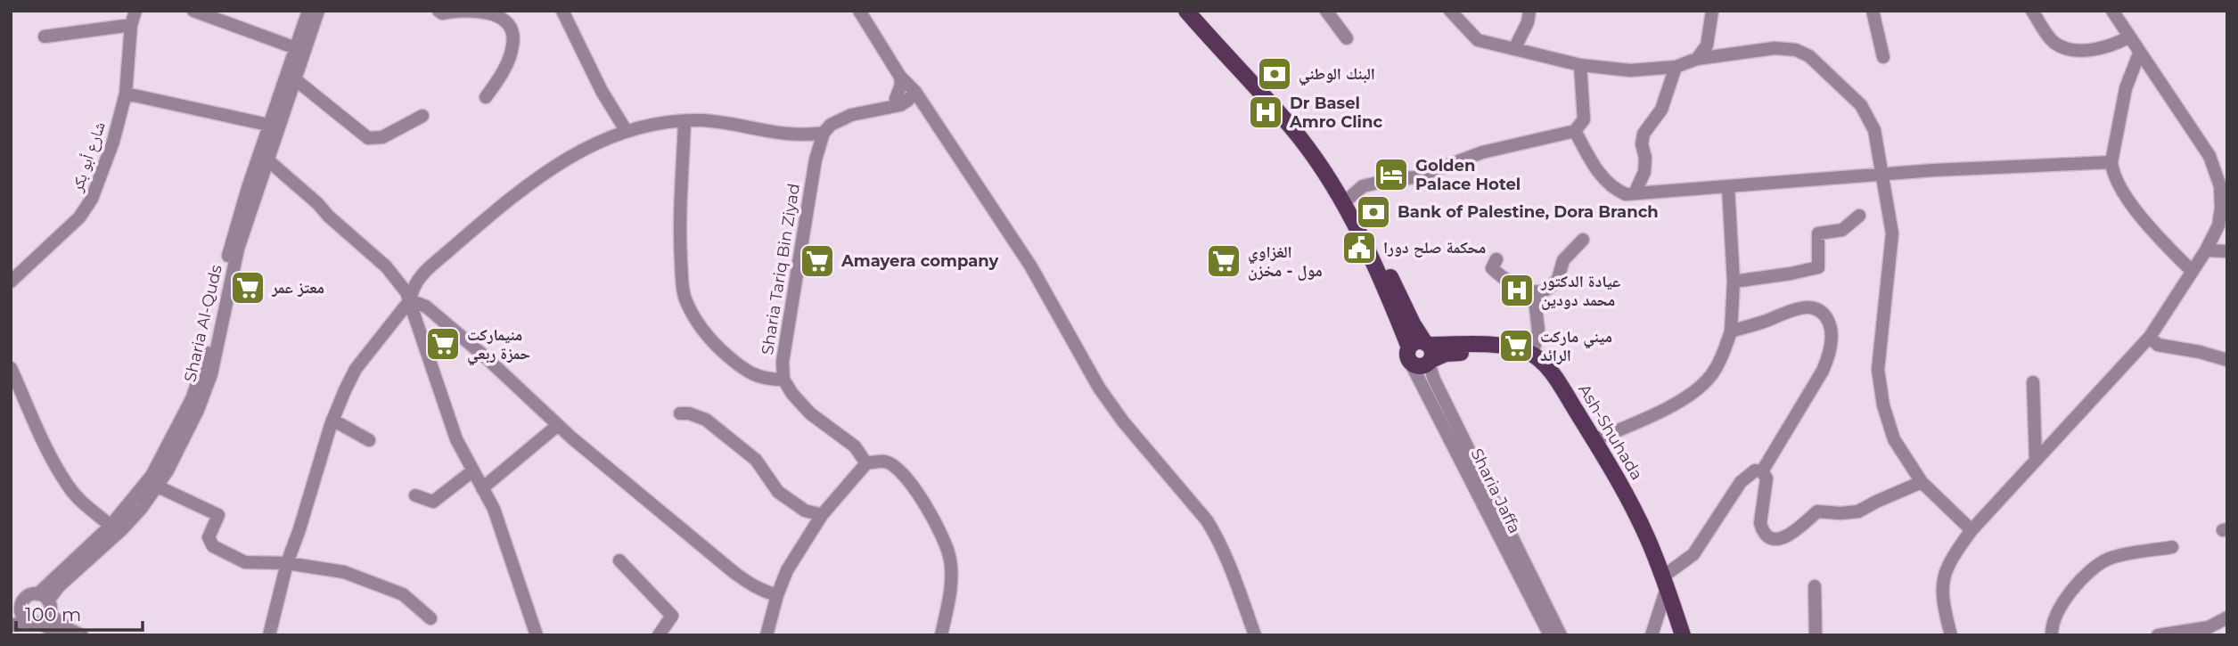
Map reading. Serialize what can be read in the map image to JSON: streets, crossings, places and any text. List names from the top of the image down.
{
  "streets": {
    "main road": ["Ash-Shuhada"],
    "street": [
      "شارع أبو بكر",
      "Sharia Tariq Bin Ziyad",
      "Sharia Al-Quds",
      "Sharia Jaffa"
    ]
  },
  "crossings": [
    ["Ash-Shuhada", "Sharia Jaffa"]
  ],
  "places": {
    "bank": ["البنك الوطني", "Bank of Palestine, Dora Branch"],
    "hospital": ["Dr Basel Amro Clinc", "عيادة الدكتور محمد دودين"],
    "hotel": ["Golden Palace Hotel"],
    "public building": ["محكمة صلح دورا"],
    "supermarket": [
      "Amayera company",
      "الغزاوي مول - مخزن",
      "معتز عمر",
      "منيماركت حمزة ربعي",
      "ميني ماركت الرائد"
    ]
  },
  "scale_bar": "100 m"
}
